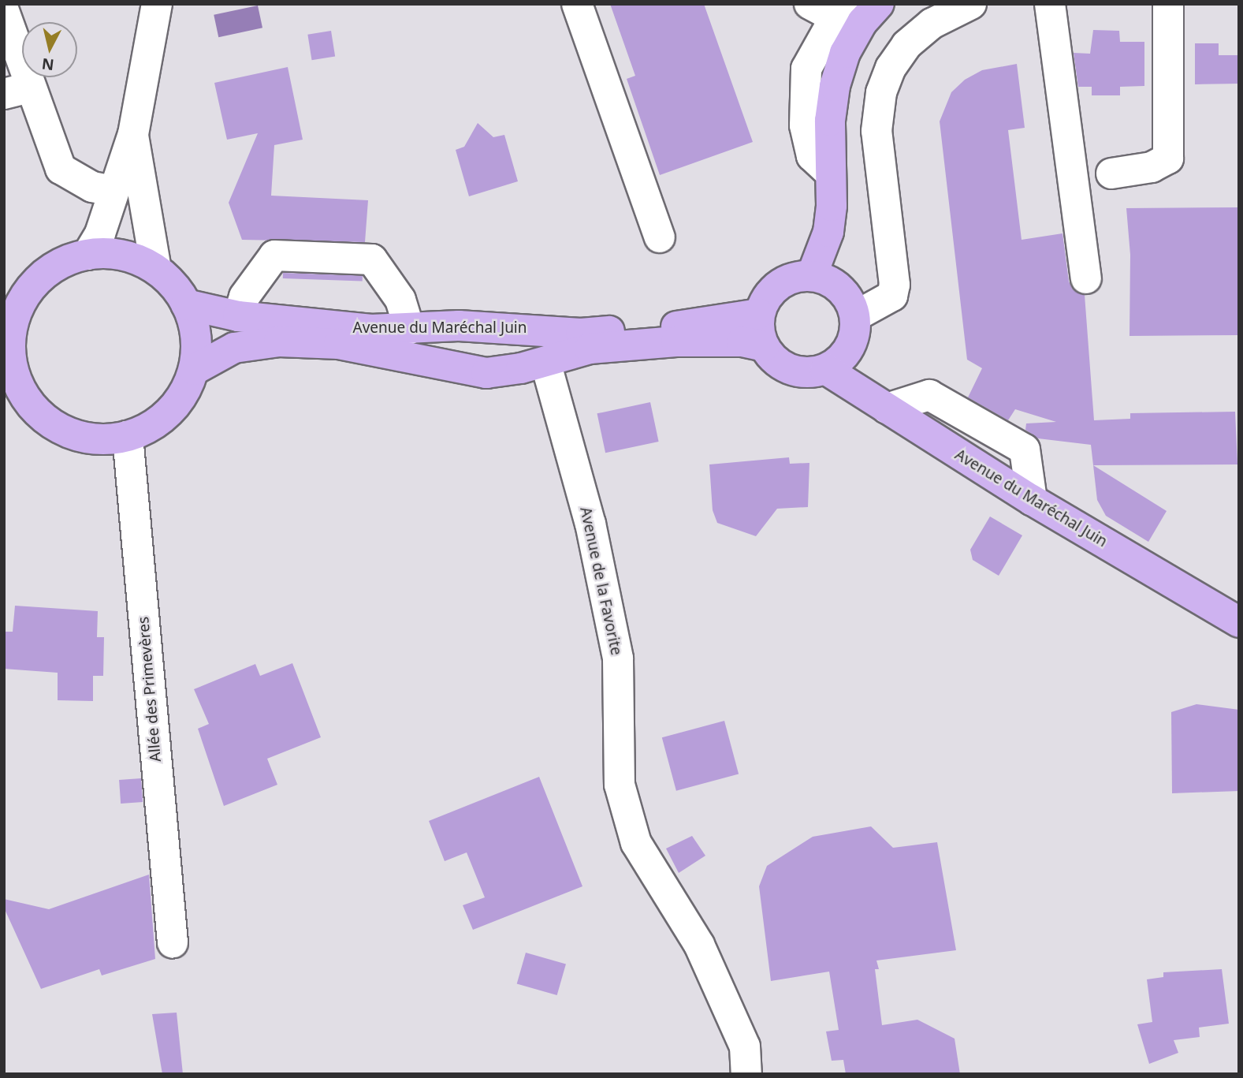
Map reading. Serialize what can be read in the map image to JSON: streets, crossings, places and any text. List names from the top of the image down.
{
  "streets": {
    "main road": ["Avenue du Maréchal Juin"],
    "street": ["Avenue de la Favorite", "Allée des Primevères"]
  },
  "crossings": [
    ["Avenue du Maréchal Juin", "Avenue de la Favorite"],
    ["Avenue du Maréchal Juin", "Allée des Primevères"]
  ],
  "north": "bottom"
}
